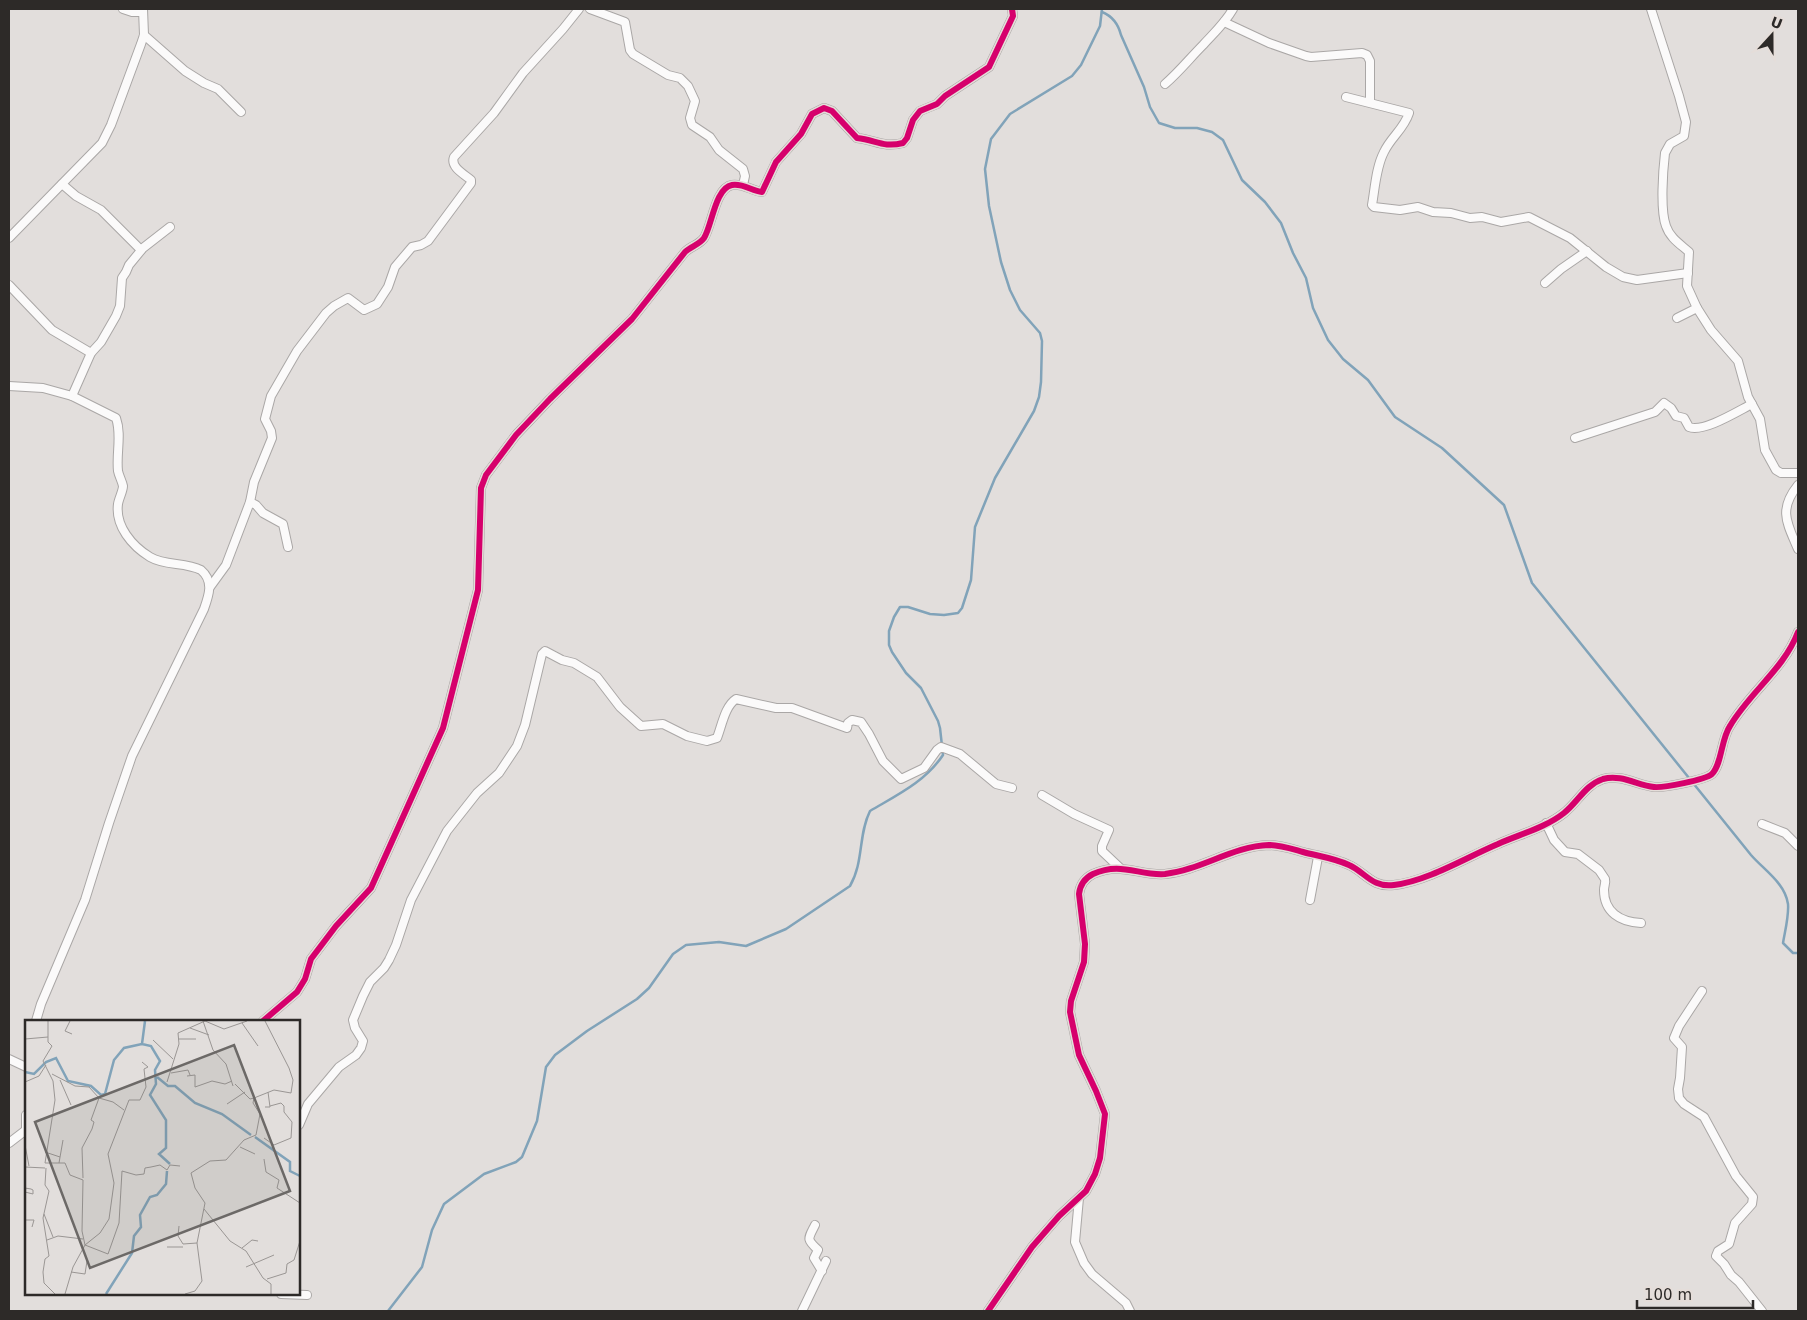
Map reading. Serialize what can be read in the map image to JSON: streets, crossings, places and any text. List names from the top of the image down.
{
  "scale_bar": "100 m",
  "north": "top"
}
